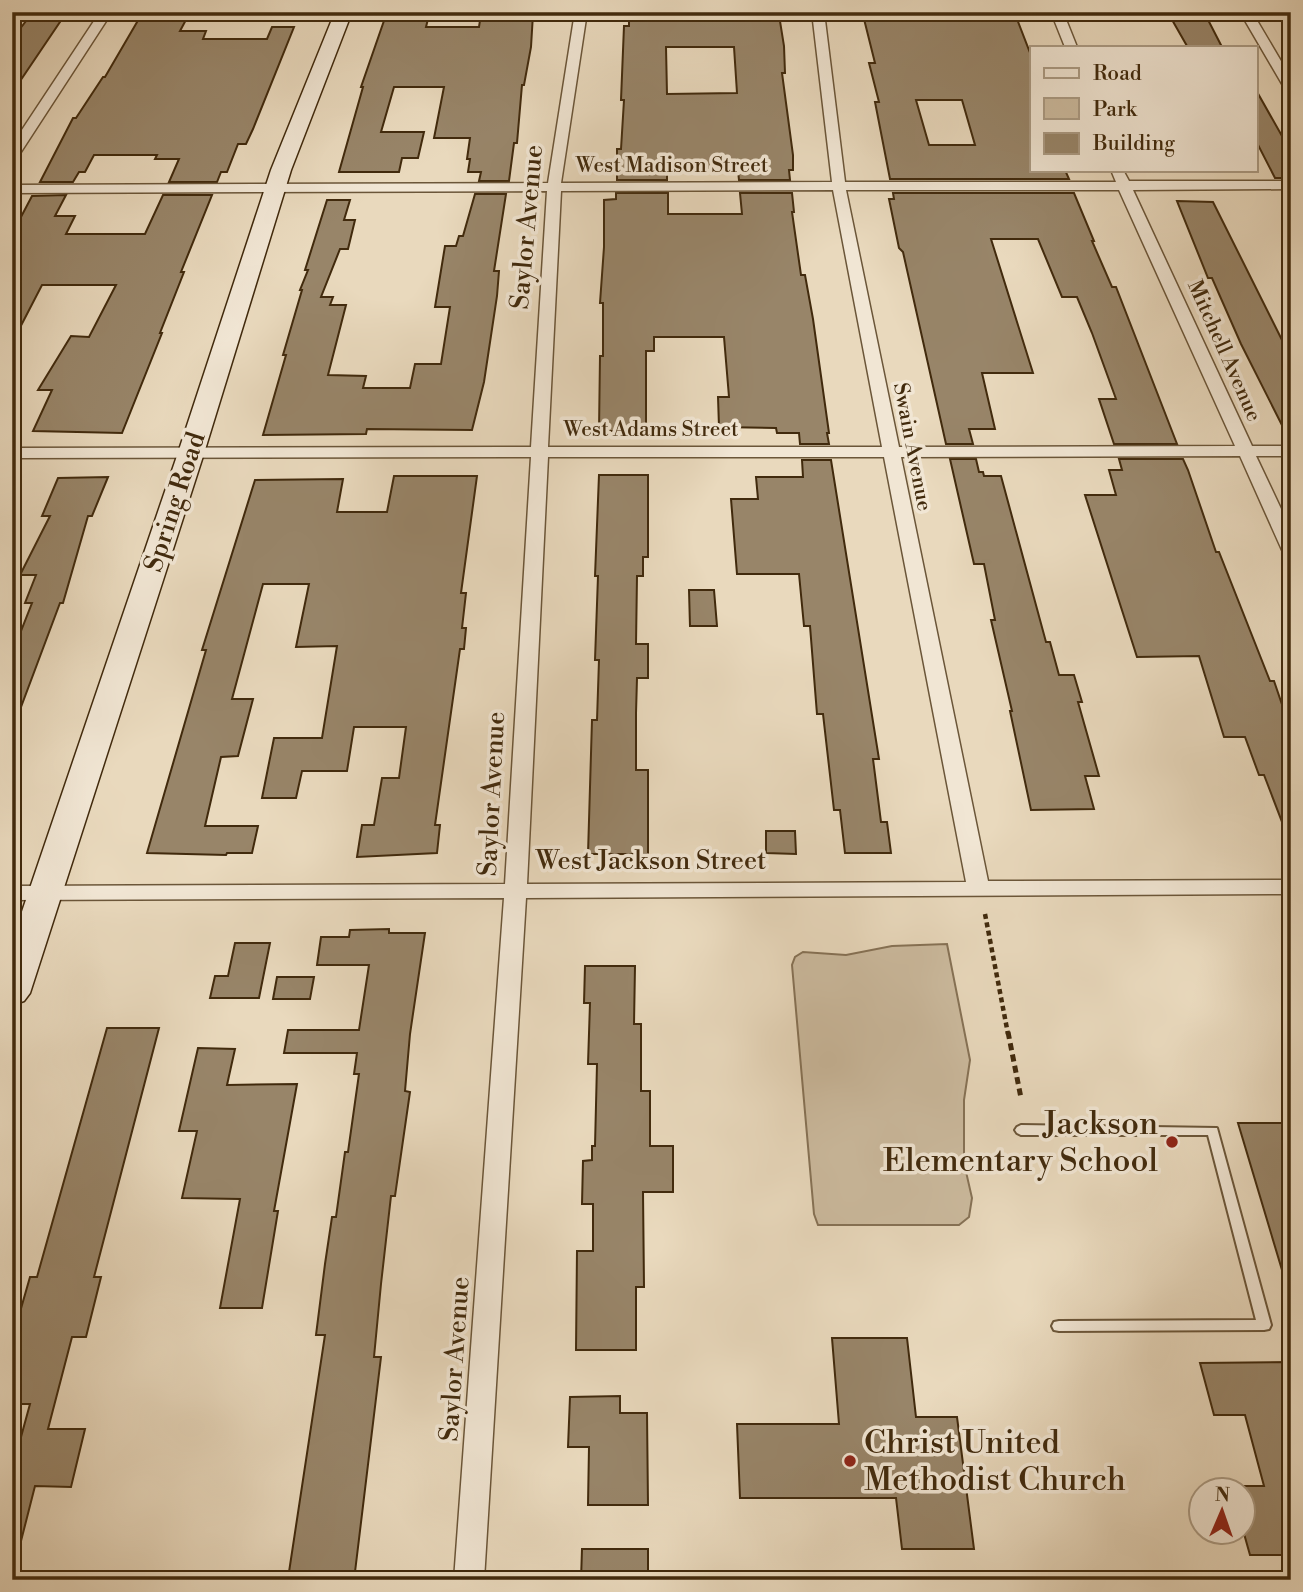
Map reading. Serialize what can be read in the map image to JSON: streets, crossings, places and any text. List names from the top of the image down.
{
  "streets": {
    "street": [
      "West Madison Street",
      "Saylor Avenue",
      "Mitchell Avenue",
      "West Adams Street",
      "Swain Avenue",
      "Spring Road",
      "West Jackson Street"
    ]
  },
  "crossings": [
    ["West Madison Street", "Saylor Avenue"],
    ["West Madison Street", "Mitchell Avenue"],
    ["West Madison Street", "Swain Avenue"],
    ["West Madison Street", "Spring Road"],
    ["Saylor Avenue", "West Adams Street"],
    ["Saylor Avenue", "West Jackson Street"],
    ["Mitchell Avenue", "West Adams Street"],
    ["West Adams Street", "Swain Avenue"],
    ["West Adams Street", "Spring Road"],
    ["Swain Avenue", "West Jackson Street"],
    ["Spring Road", "West Jackson Street"]
  ],
  "places": ["Jackson Elementary School", "Christ United Methodist Church"],
  "legend": ["Road", "Park", "Building"],
  "north": "top"
}
